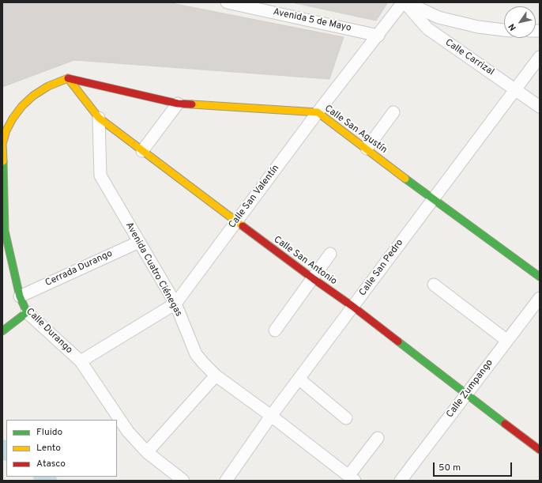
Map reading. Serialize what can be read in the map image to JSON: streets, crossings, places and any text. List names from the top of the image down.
{
  "streets": {
    "street": [
      "Avenida 5 de Mayo",
      "Calle Carrizal",
      "Calle San Agustín",
      "Calle San Valentín",
      "Calle San Antonio",
      "Calle San Pedro",
      "Cerrada Durango",
      "Avenida Cuatro Ciénegas",
      "Calle Durango",
      "Calle Zumpango"
    ]
  },
  "crossings": [
    ["Avenida 5 de Mayo", "Calle San Valentín"],
    ["Calle Carrizal", "Calle San Valentín"],
    ["Calle Carrizal", "Calle San Pedro"],
    ["Calle San Agustín", "Calle San Valentín"],
    ["Calle San Agustín", "Calle San Antonio"],
    ["Calle San Agustín", "Calle San Pedro"],
    ["Calle San Agustín", "Calle Durango"],
    ["Calle San Valentín", "Calle San Antonio"],
    ["Calle San Valentín", "Avenida Cuatro Ciénegas"],
    ["Calle San Valentín", "Calle Durango"],
    ["Calle San Antonio", "Calle San Pedro"],
    ["Calle San Antonio", "Avenida Cuatro Ciénegas"],
    ["Calle San Antonio", "Calle Durango"],
    ["Calle San Antonio", "Calle Zumpango"],
    ["Calle San Pedro", "Avenida Cuatro Ciénegas"],
    ["Cerrada Durango", "Avenida Cuatro Ciénegas"],
    ["Cerrada Durango", "Calle Durango"]
  ],
  "legend": ["Fluido", "Lento", "Atasco"],
  "scale_bar": "50 m",
  "north": "bottom left"
}
